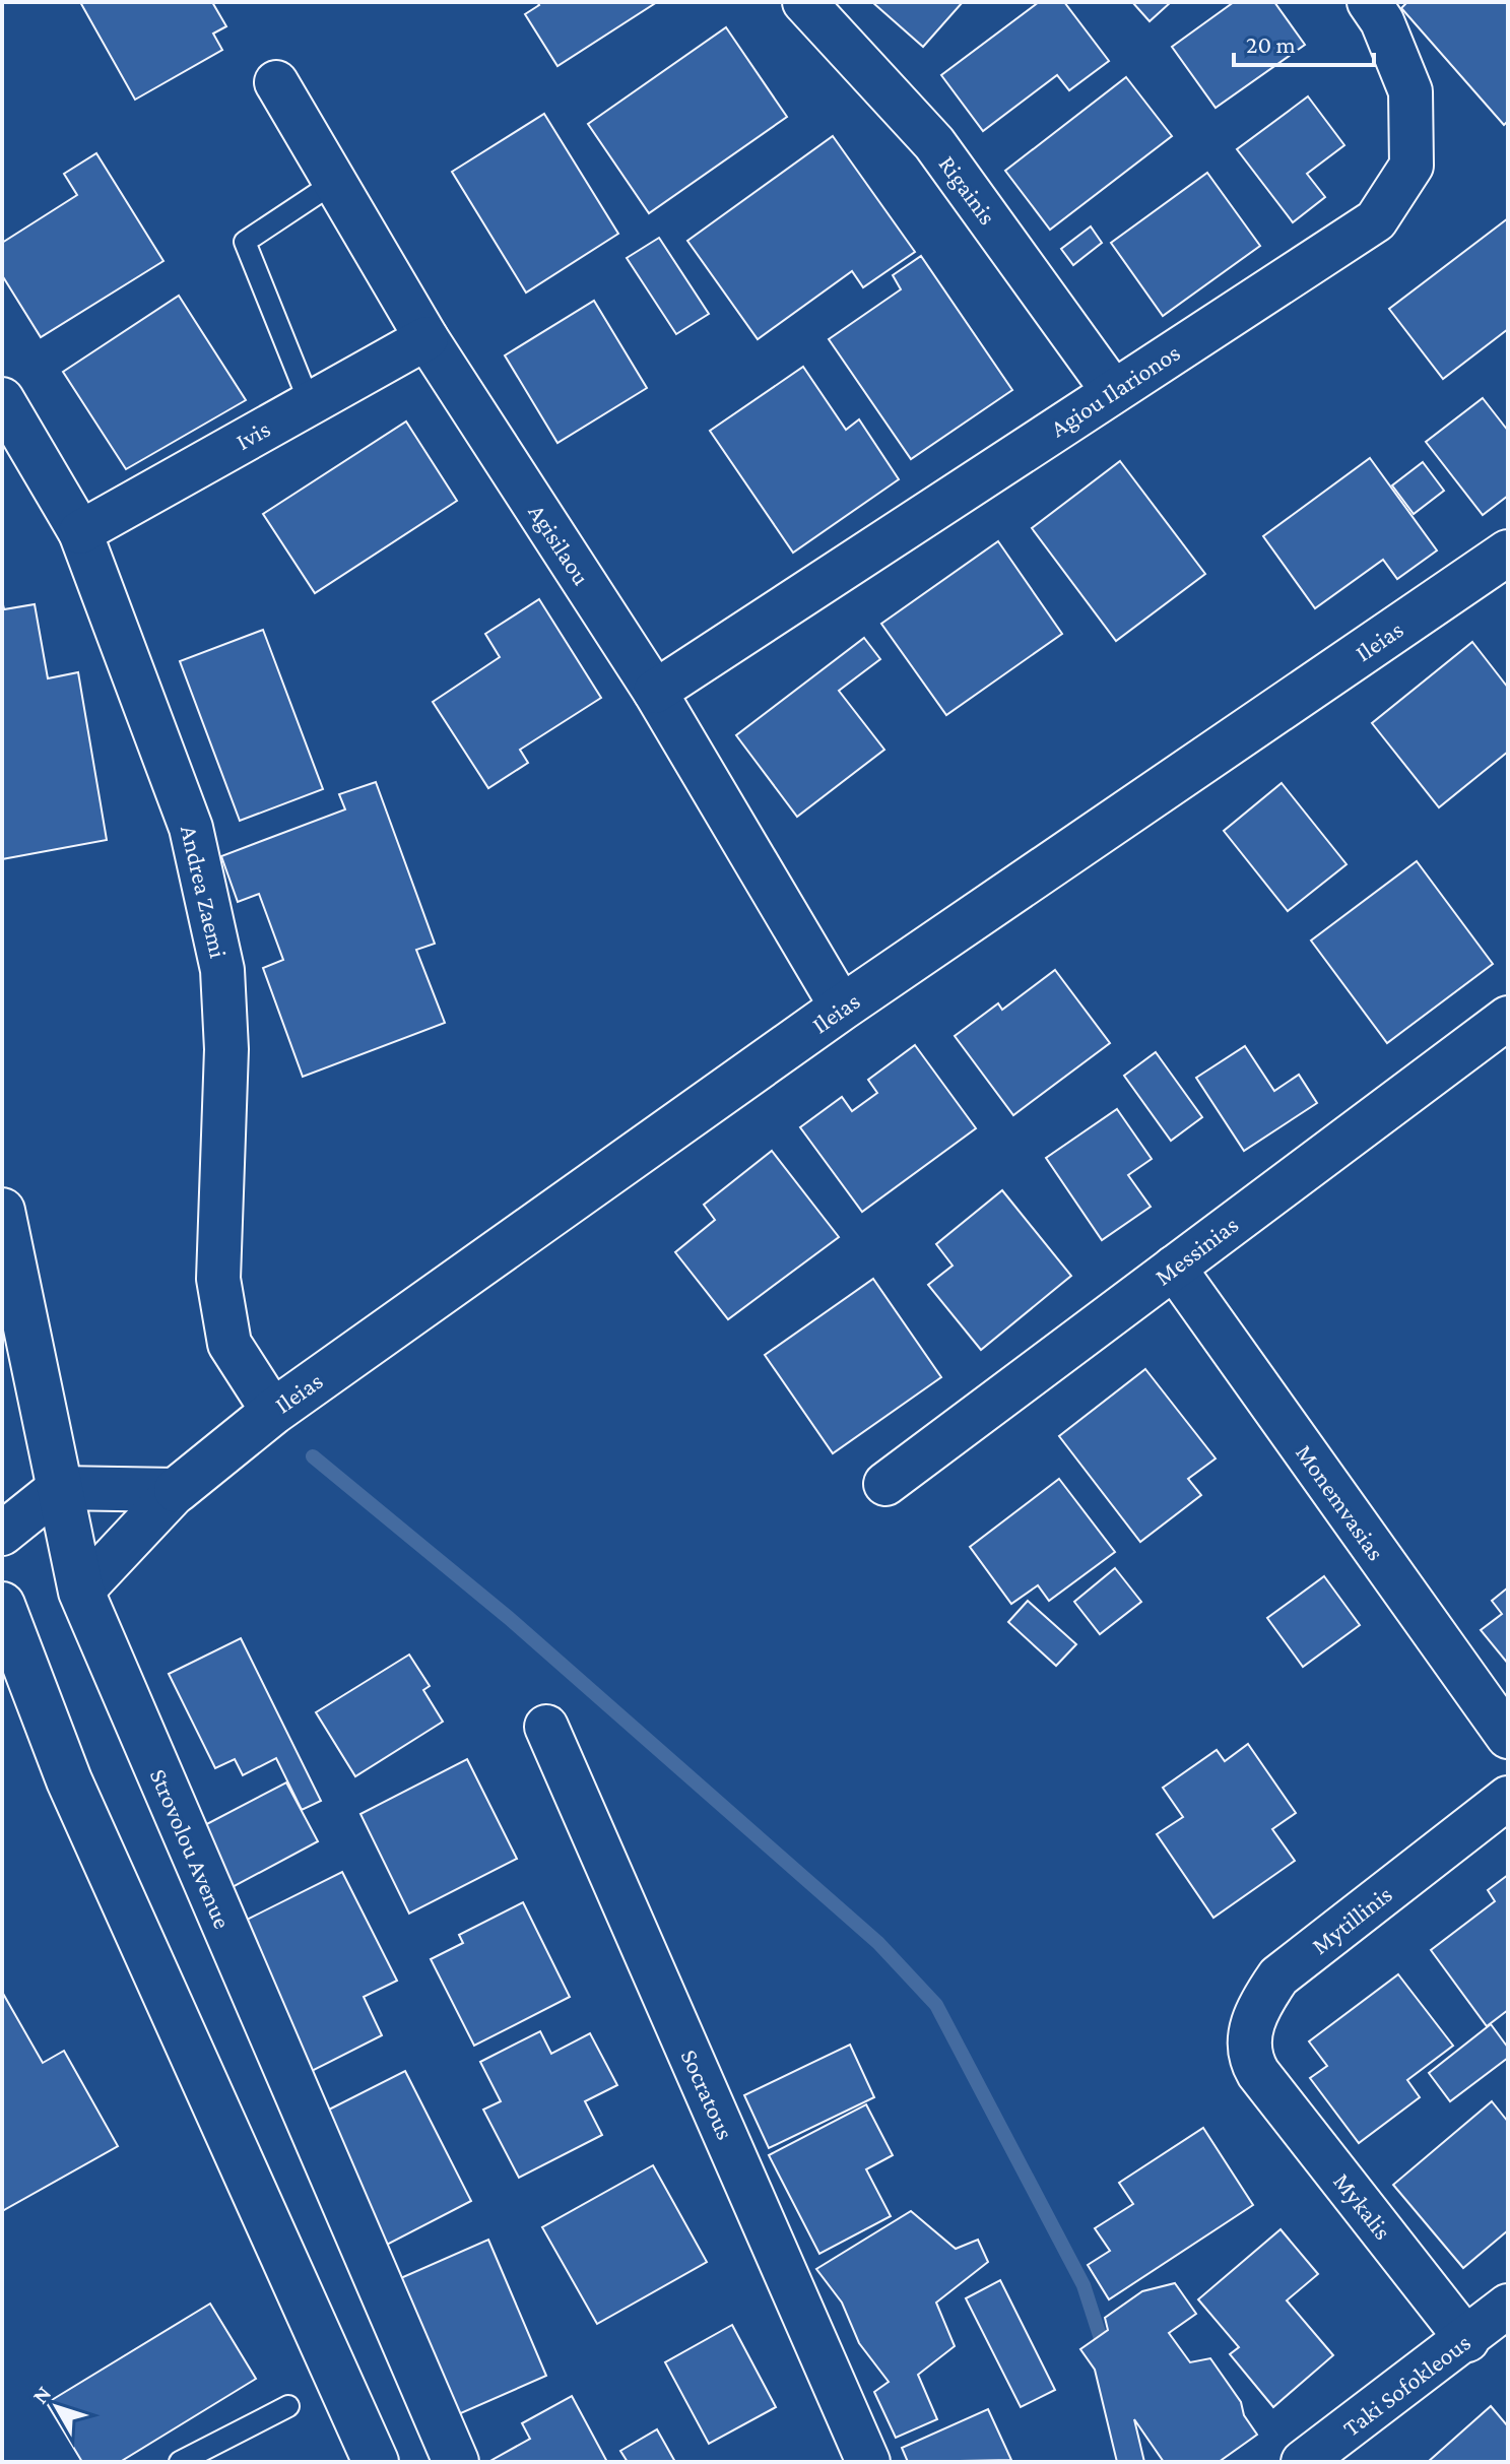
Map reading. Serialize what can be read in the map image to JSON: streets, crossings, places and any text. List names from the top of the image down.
{
  "streets": {
    "main road": ["Ileias", "Strovolou Avenue"],
    "street": [
      "Rigainis",
      "Agiou Ilarionos",
      "Ivis",
      "Agisilaou",
      "Andrea Zaemi",
      "Messinias",
      "Monemvasias",
      "Mytillinis",
      "Socratous",
      "Mykalis",
      "Taki Sofokleous"
    ]
  },
  "crossings": [
    ["Rigainis", "Agiou Ilarionos"],
    ["Agiou Ilarionos", "Agisilaou"],
    ["Ivis", "Agisilaou"],
    ["Ivis", "Andrea Zaemi"],
    ["Agisilaou", "Ileias"],
    ["Ileias", "Andrea Zaemi"],
    ["Ileias", "Strovolou Avenue"],
    ["Messinias", "Monemvasias"],
    ["Mytillinis", "Mykalis"],
    ["Mykalis", "Taki Sofokleous"]
  ],
  "scale_bar": "20 m",
  "north": "top left"
}
